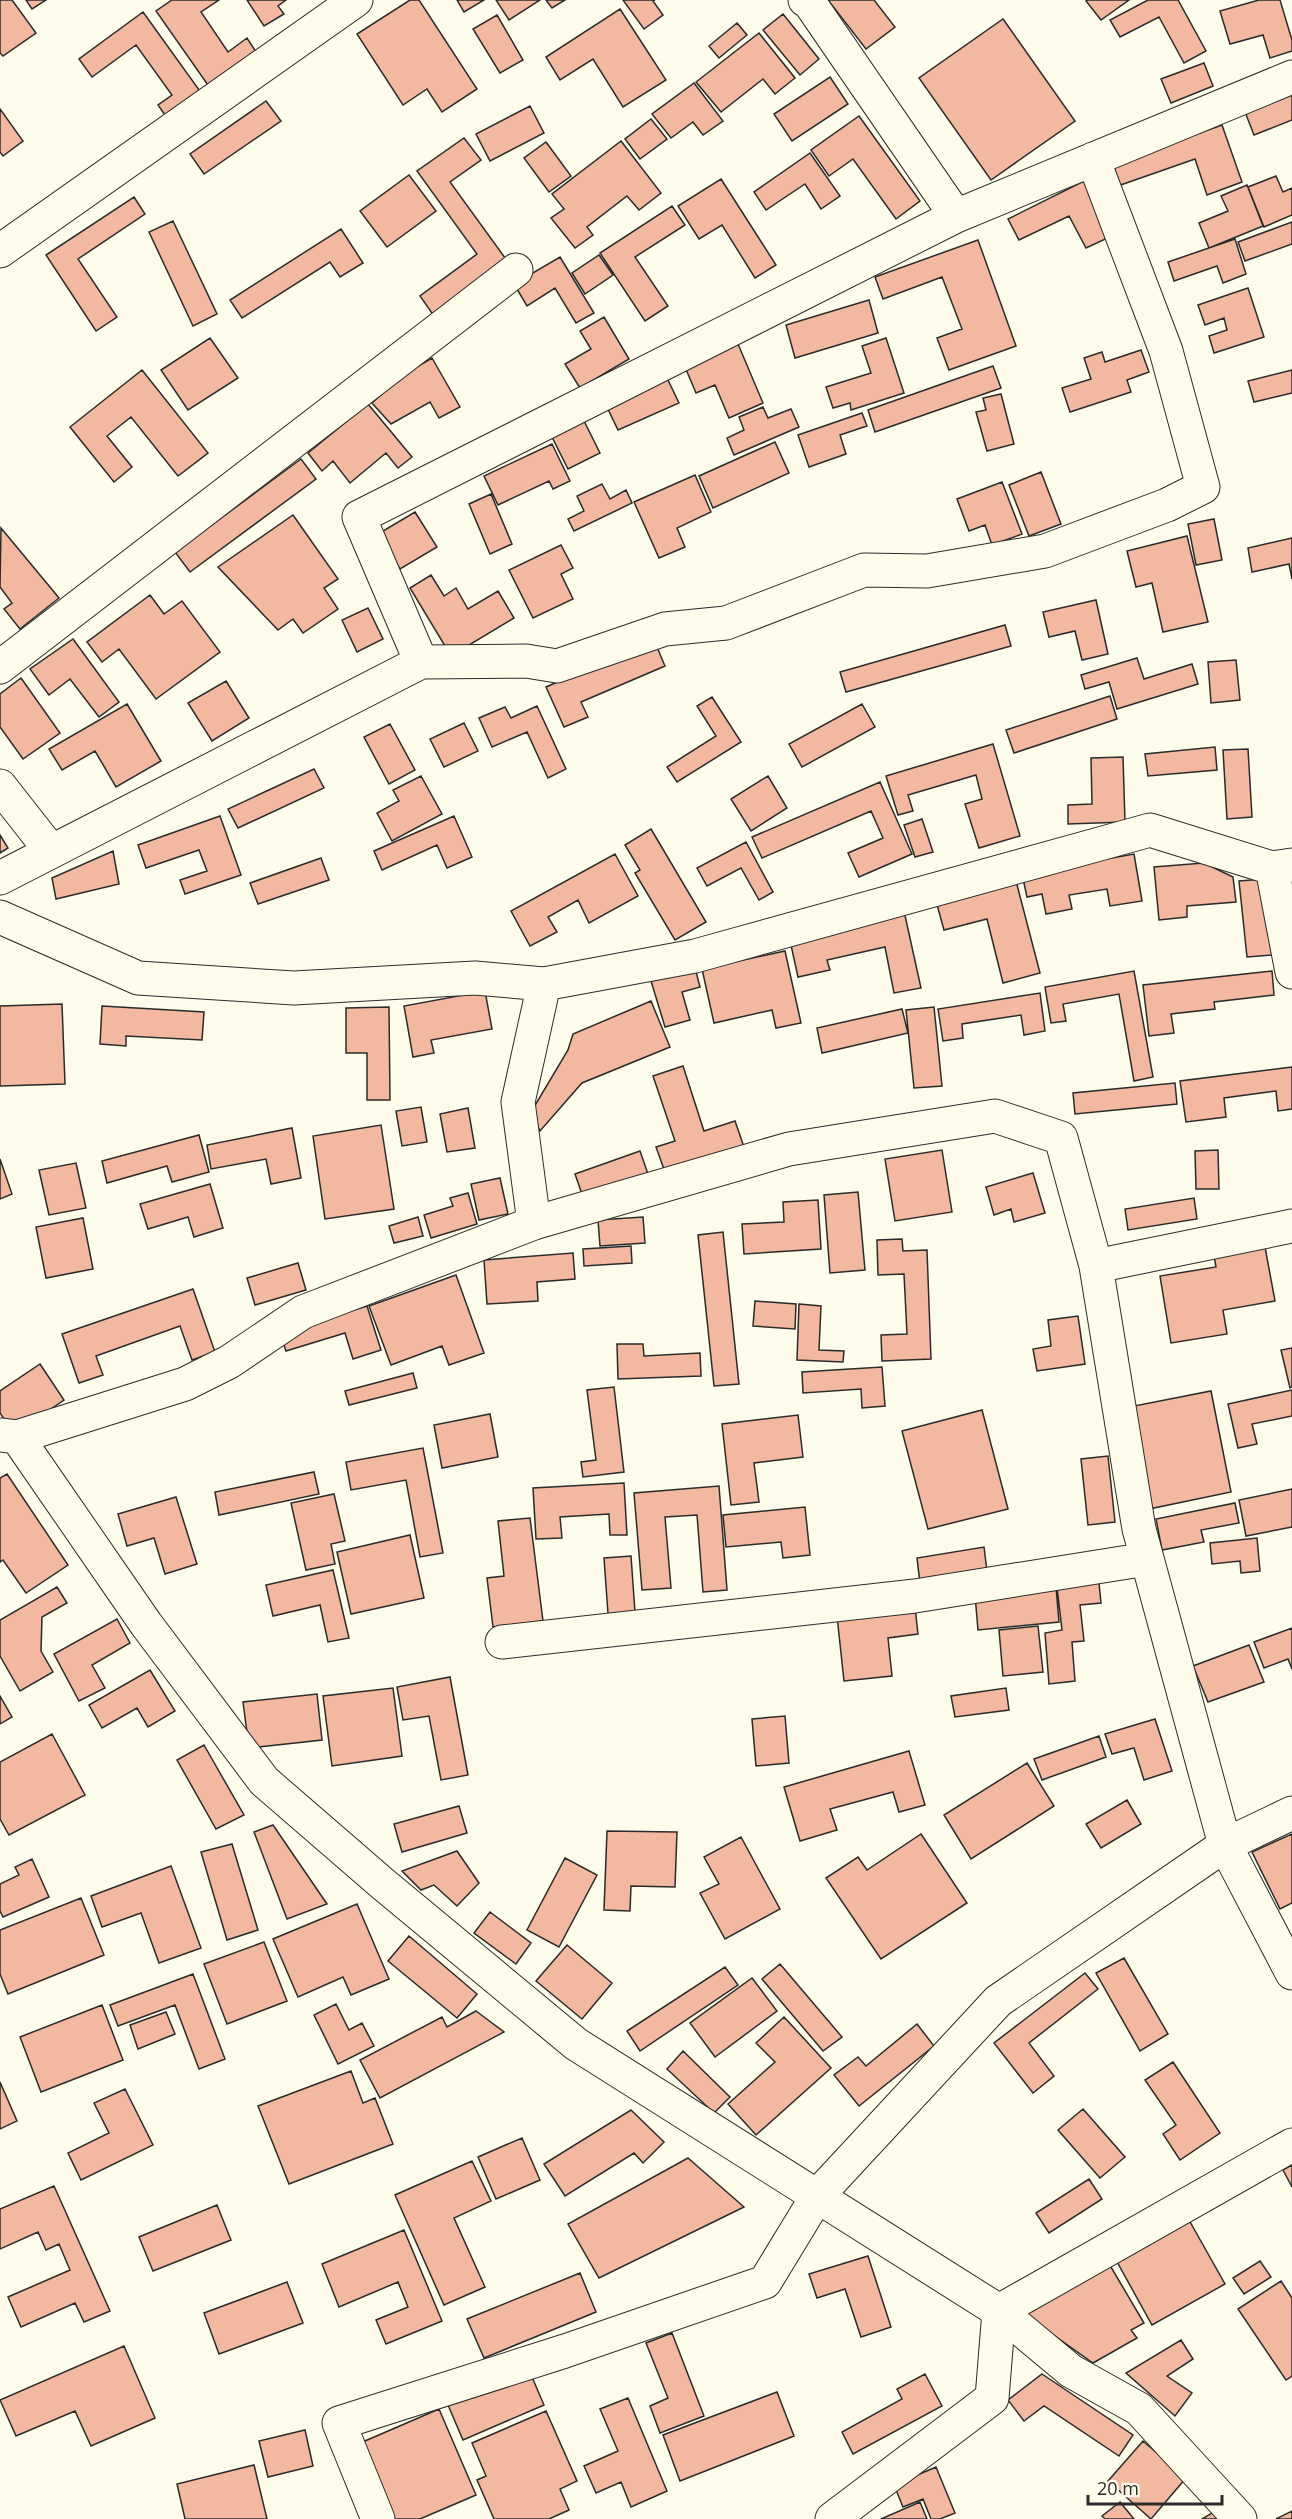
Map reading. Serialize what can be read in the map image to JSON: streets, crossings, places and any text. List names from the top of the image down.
{
  "scale_bar": "20 m"
}
